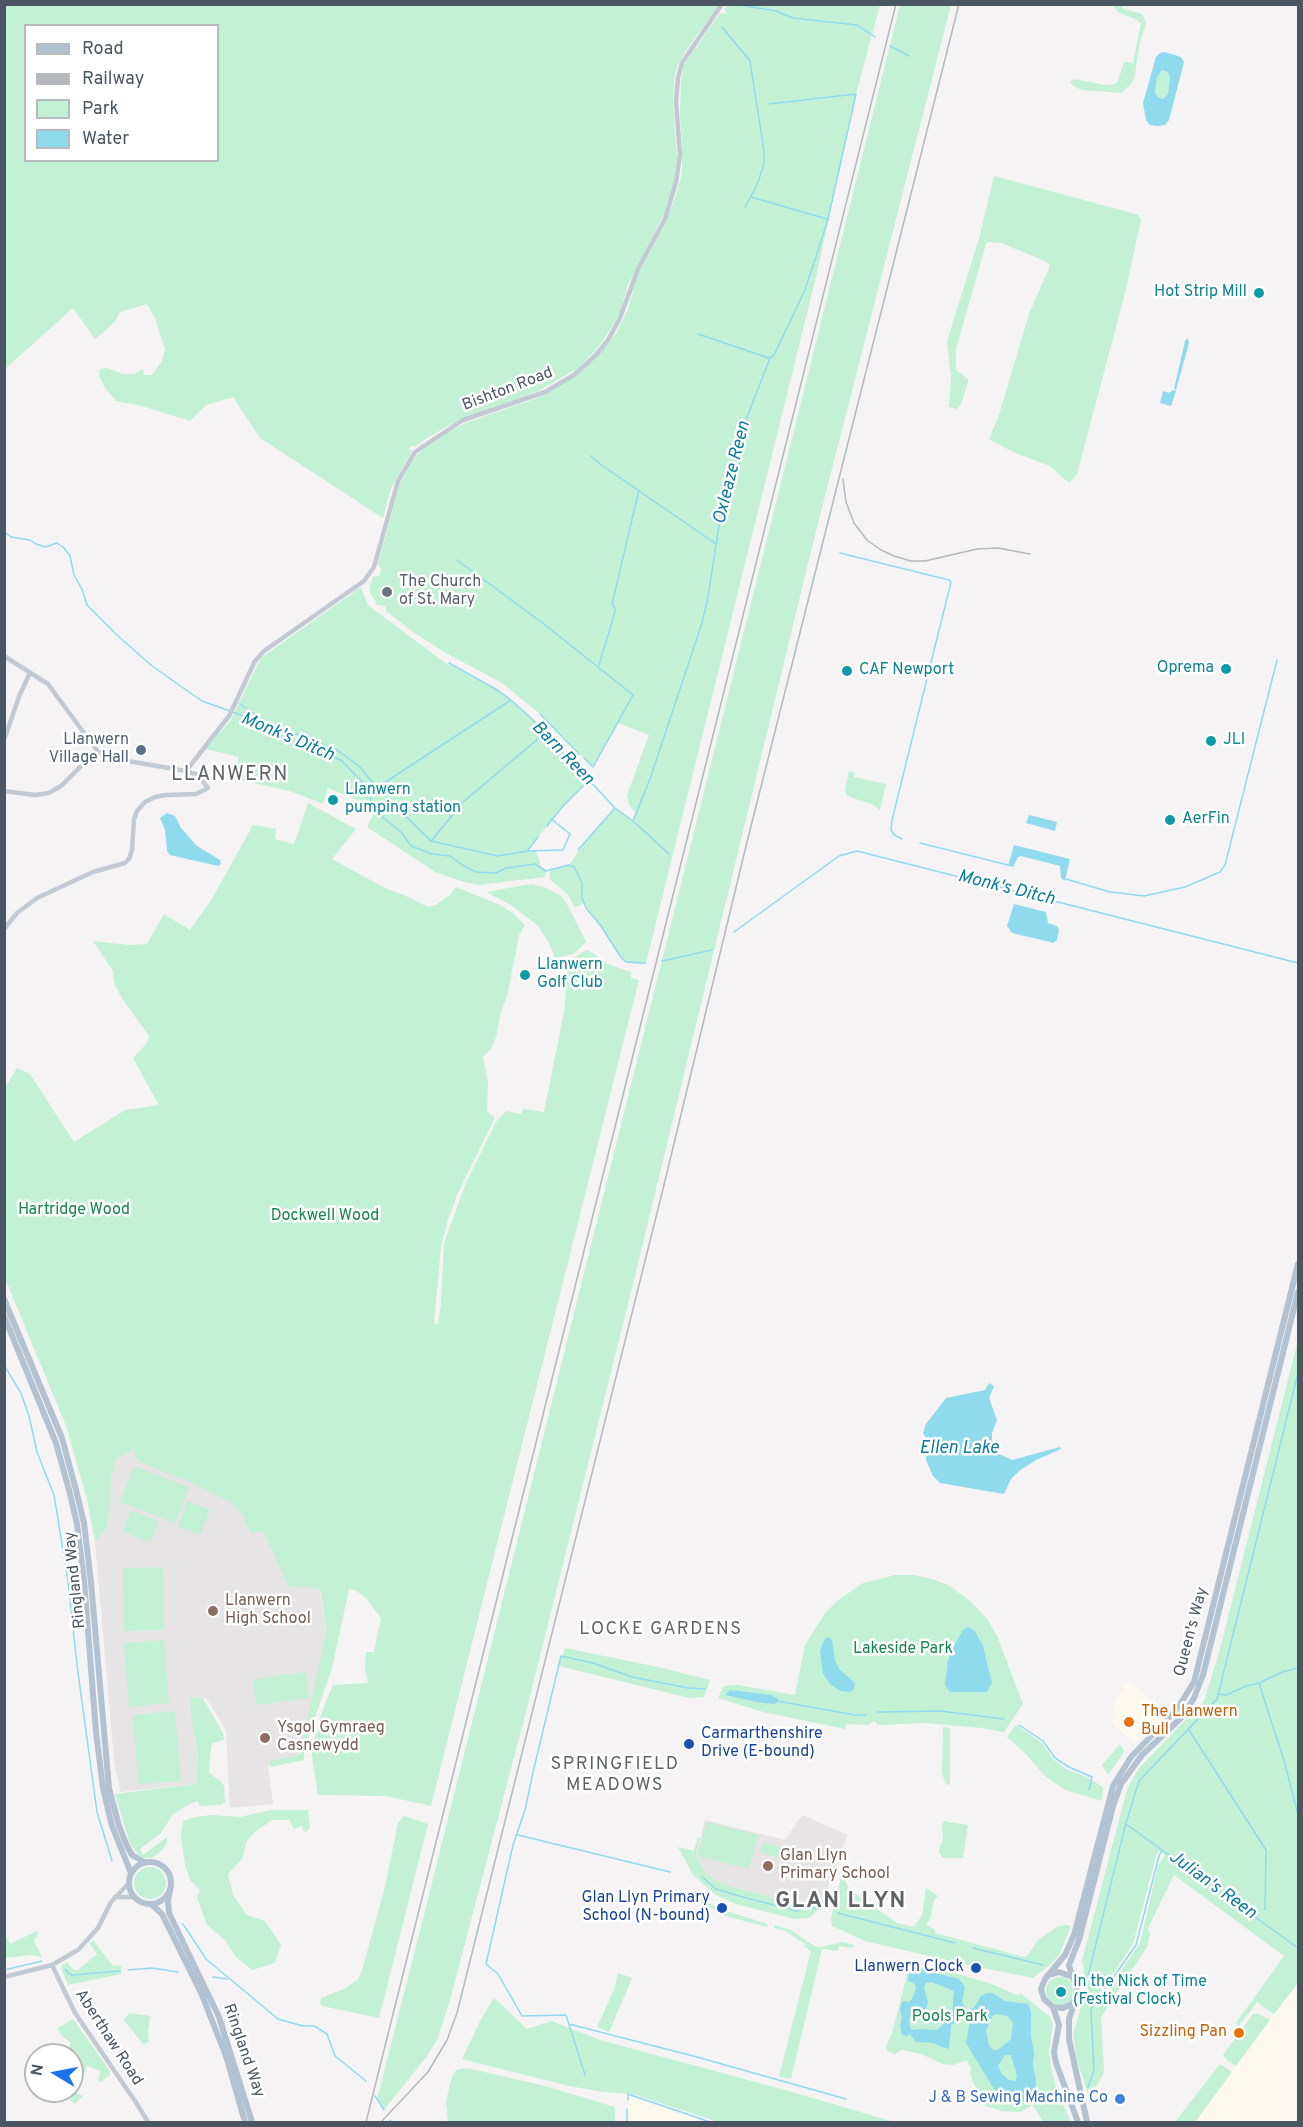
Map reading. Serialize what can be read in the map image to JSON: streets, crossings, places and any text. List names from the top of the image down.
{
  "streets": {
    "main road": ["Ringland Way", "Queen's Way"],
    "street": ["Bishton Road", "Aberthaw Road"]
  },
  "districts": [
    "LLANWERN",
    "LOCKE GARDENS",
    "SPRINGFIELD MEADOWS",
    "GLAN LLYN"
  ],
  "water": [
    "Oxleaze Reen",
    "Monk's Ditch",
    "Barn Reen",
    "Ellen Lake",
    "Julian's Reen"
  ],
  "parks": [
    "Hartridge Wood",
    "Dockwell Wood",
    "Lakeside Park",
    "Pools Park"
  ],
  "places": [
    "Hot Strip Mill",
    "The Church of St. Mary",
    "Oprema",
    "CAF Newport",
    "JLI",
    "Llanwern Village Hall",
    "Llanwern pumping station",
    "AerFin",
    "Llanwern Golf Club",
    "Llanwern High School",
    "The Llanwern Bull",
    "Ysgol Gymraeg Casnewydd",
    "Carmarthenshire Drive (E-bound)",
    "Glan Llyn Primary School",
    "Glan Llyn Primary School (N-bound)",
    "Llanwern Clock",
    "In the Nick of Time (Festival Clock)",
    "Sizzling Pan",
    "J & B Sewing Machine Co"
  ],
  "legend": [
    "Road",
    "Railway",
    "Park",
    "Water"
  ],
  "north": "left"
}
